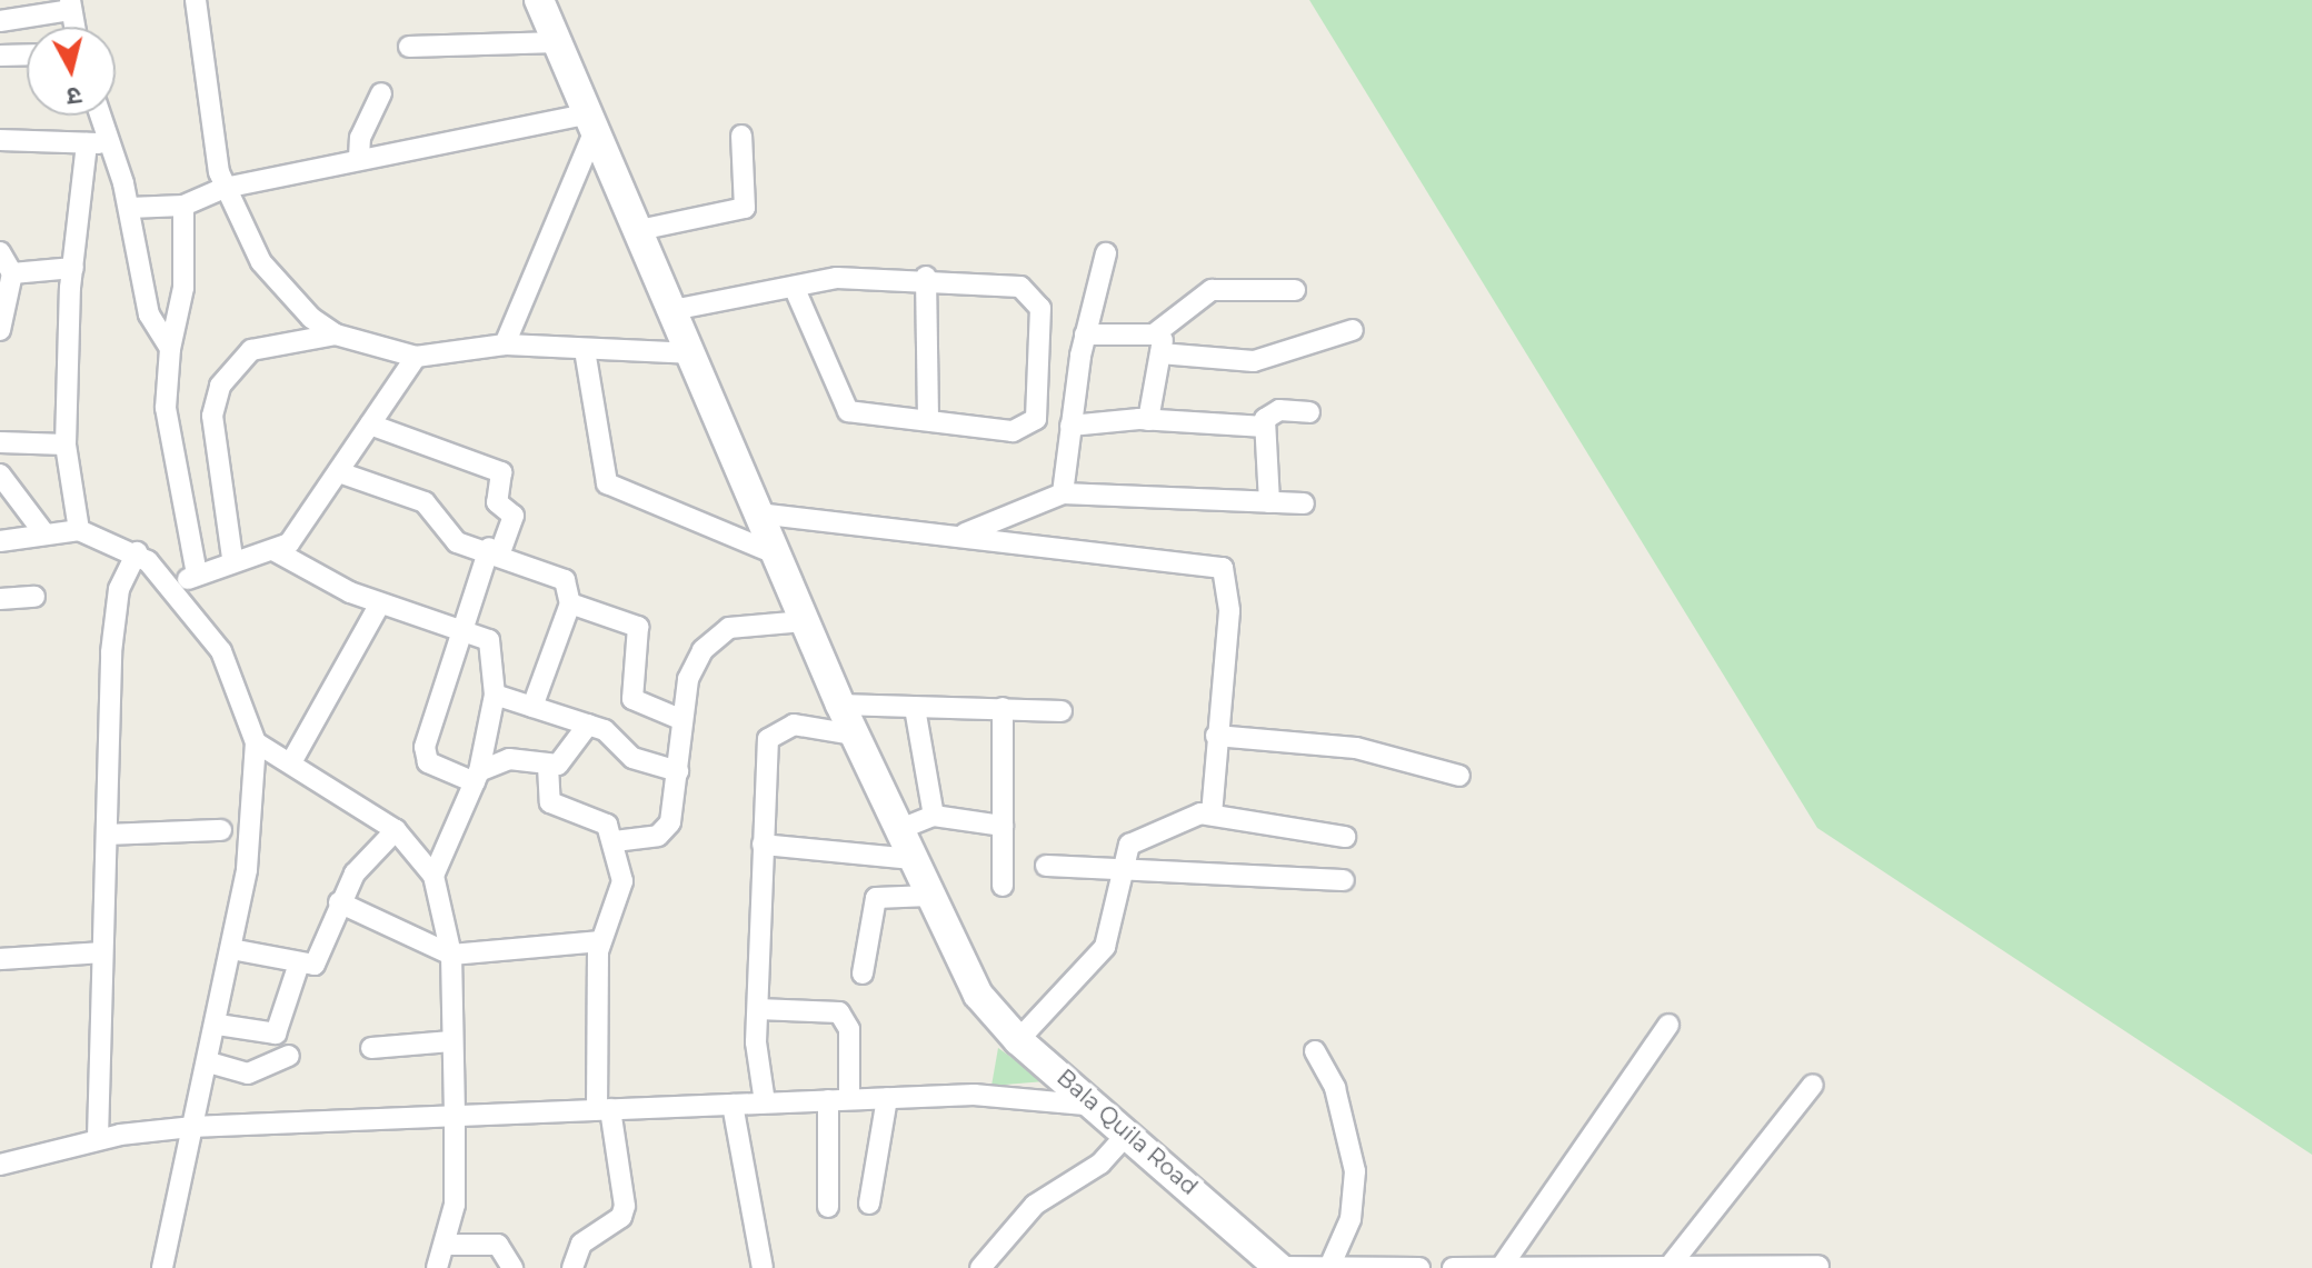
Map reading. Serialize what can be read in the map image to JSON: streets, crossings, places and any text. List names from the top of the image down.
{
  "streets": {
    "street": ["Bala Quila Road"]
  },
  "north": "bottom"
}
